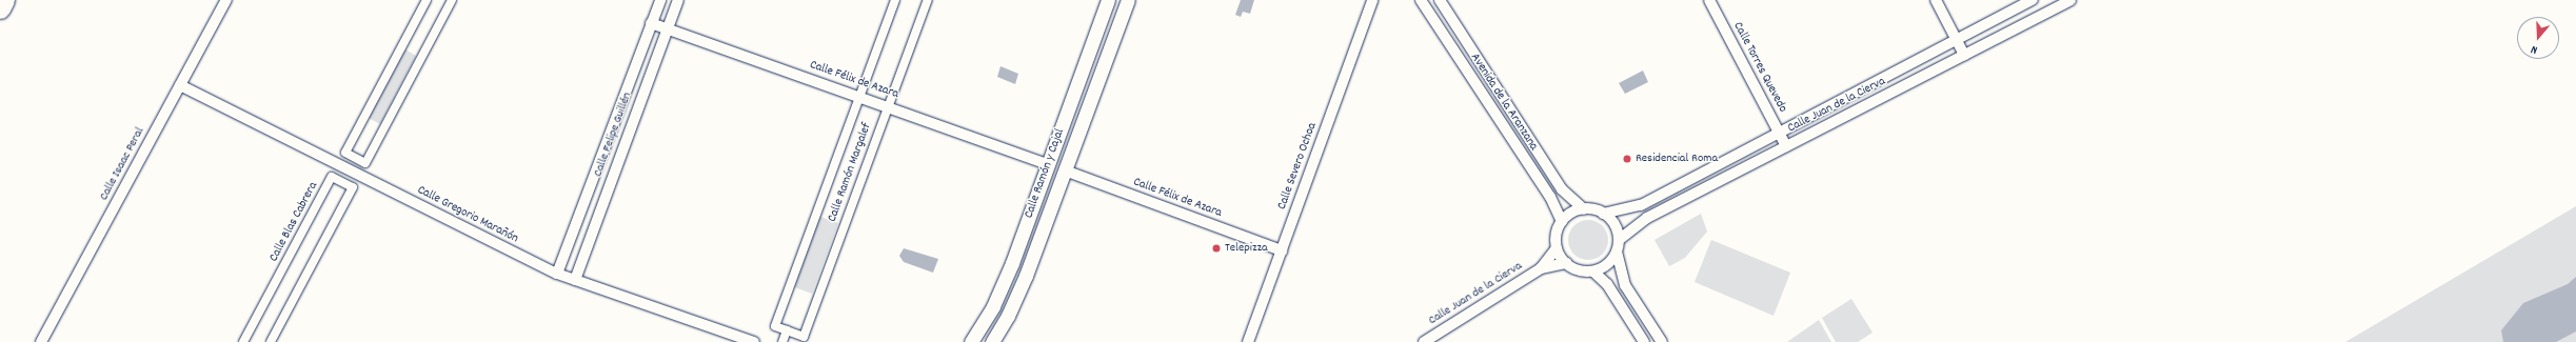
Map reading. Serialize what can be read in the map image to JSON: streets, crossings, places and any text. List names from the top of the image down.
{
  "streets": {
    "street": [
      "Calle Torres Quevedo",
      "Calle Félix de Azara",
      "Avenida de la Aranzana",
      "Calle Juan de la Cierva",
      "Calle Felipe Guillén",
      "Calle Isaac Peral",
      "Calle Severo Ochoa",
      "Calle Ramón Margalef",
      "Calle Ramón y Cajal",
      "Calle Gregorio Marañón",
      "Calle Blas Cabrera"
    ]
  },
  "crossings": [
    ["Calle Torres Quevedo", "Calle Juan de la Cierva"],
    ["Calle Félix de Azara", "Calle Felipe Guillén"],
    ["Calle Félix de Azara", "Calle Severo Ochoa"],
    ["Calle Félix de Azara", "Calle Ramón Margalef"],
    ["Calle Félix de Azara", "Calle Ramón y Cajal"],
    ["Avenida de la Aranzana", "Calle Juan de la Cierva"],
    ["Calle Felipe Guillén", "Calle Gregorio Marañón"],
    ["Calle Isaac Peral", "Calle Gregorio Marañón"]
  ],
  "places": ["Residencial Roma", "Telepizza"],
  "north": "bottom"
}
